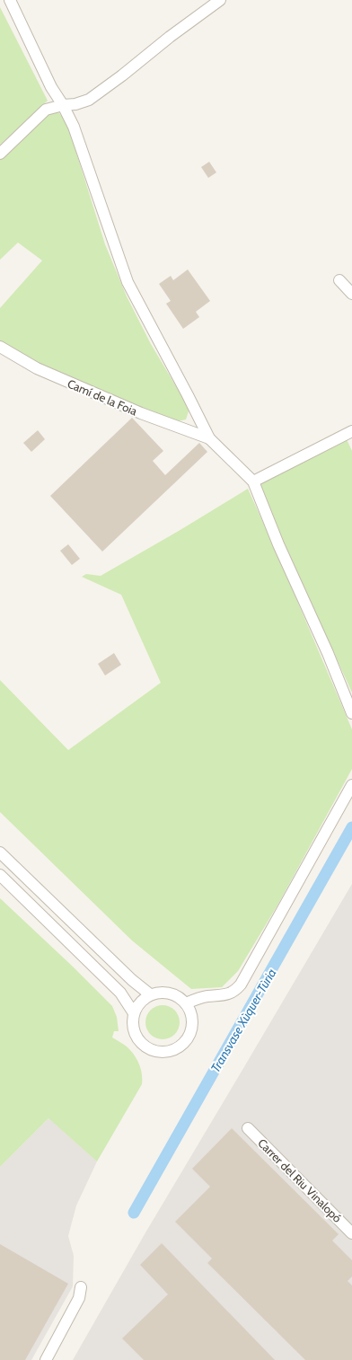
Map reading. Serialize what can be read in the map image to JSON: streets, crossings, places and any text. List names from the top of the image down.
{
  "streets": {
    "street": ["Camí de la Foia", "Carrer del Riu Vinalopó"]
  },
  "water": ["Transvase Xùquer-Tùria"]
}
